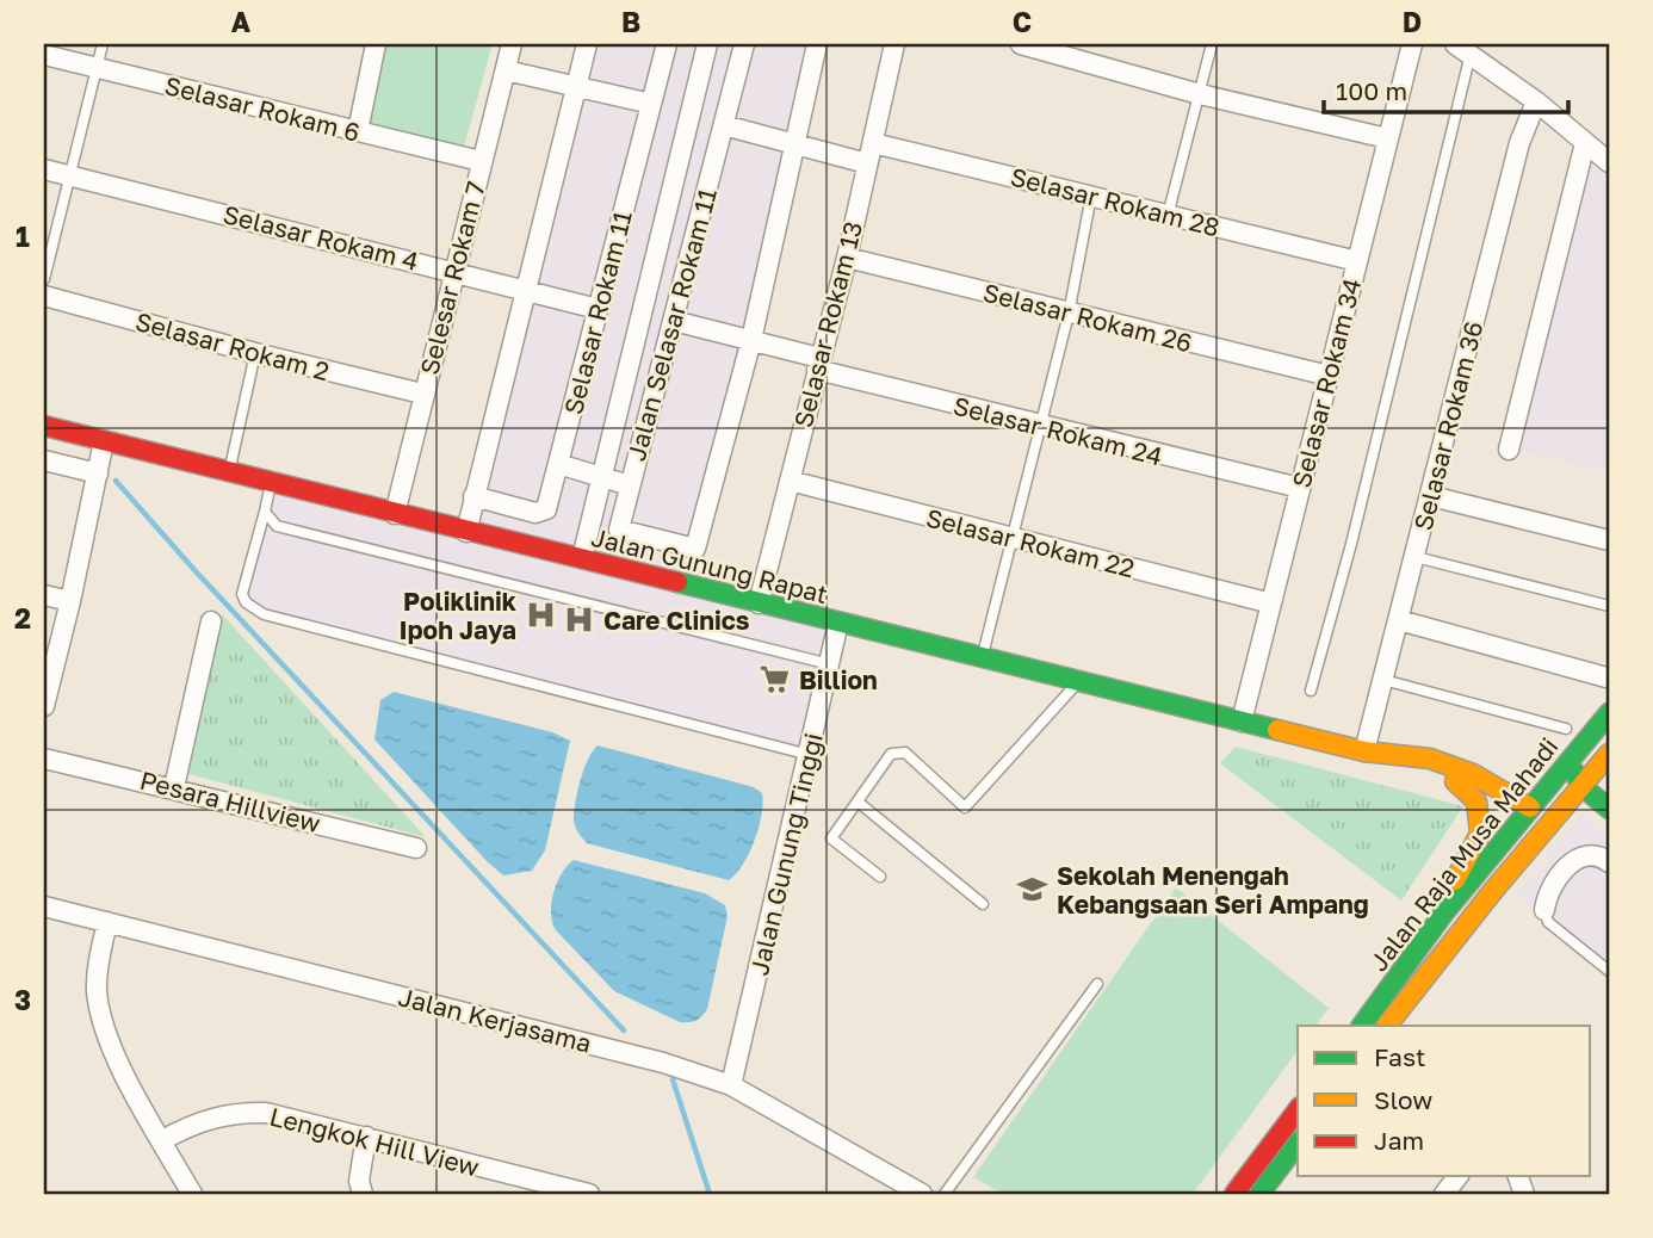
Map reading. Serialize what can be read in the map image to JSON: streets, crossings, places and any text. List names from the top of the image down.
{
  "streets": {
    "street": [
      "Selasar Rokam 6",
      "Selasar Rokam 28",
      "Selasar Rokam 4",
      "Selesar Rokam 7",
      "Selasar Rokam 11",
      "Selasar Rokam 26",
      "Jalan Selasar Rokam 11",
      "Selasar Rokam 13",
      "Selasar Rokam 2",
      "Selasar Rokam 34",
      "Selasar Rokam 36",
      "Selasar Rokam 24",
      "Selasar Rokam 22",
      "Jalan Gunung Rapat",
      "Pesara Hillview",
      "Jalan Gunung Tinggi",
      "Jalan Raja Musa Mahadi",
      "Jalan Kerjasama",
      "Lengkok Hill View"
    ]
  },
  "crossings": [
    ["Selasar Rokam 6", "Selesar Rokam 7"],
    ["Selasar Rokam 28", "Selasar Rokam 13"],
    ["Selasar Rokam 28", "Selasar Rokam 34"],
    ["Selasar Rokam 4", "Selesar Rokam 7"],
    ["Selasar Rokam 4", "Selasar Rokam 11"],
    ["Selesar Rokam 7", "Selasar Rokam 2"],
    ["Selesar Rokam 7", "Jalan Gunung Rapat"],
    ["Selasar Rokam 11", "Jalan Gunung Rapat"],
    ["Selasar Rokam 26", "Selasar Rokam 13"],
    ["Selasar Rokam 26", "Selasar Rokam 34"],
    ["Jalan Selasar Rokam 11", "Selasar Rokam 24"],
    ["Selasar Rokam 13", "Selasar Rokam 24"],
    ["Selasar Rokam 13", "Selasar Rokam 22"],
    ["Selasar Rokam 13", "Jalan Gunung Rapat"],
    ["Selasar Rokam 34", "Selasar Rokam 24"],
    ["Selasar Rokam 34", "Selasar Rokam 22"],
    ["Selasar Rokam 34", "Jalan Gunung Rapat"],
    ["Selasar Rokam 36", "Jalan Gunung Rapat"],
    ["Jalan Gunung Rapat", "Jalan Gunung Tinggi"],
    ["Jalan Gunung Rapat", "Jalan Raja Musa Mahadi"],
    ["Jalan Gunung Tinggi", "Jalan Kerjasama"]
  ],
  "places": {
    "hospital": ["Poliklinik Ipoh Jaya", "Care Clinics"],
    "supermarket": ["Billion"],
    "school or university": ["Sekolah Menengah Kebangsaan Seri Ampang"]
  },
  "legend": ["Fast", "Slow", "Jam"],
  "scale_bar": "100 m",
  "grid": {
    "columns": [
      "A",
      "B",
      "C",
      "D"
    ],
    "rows": ["1", "2", "3"]
  }
}
